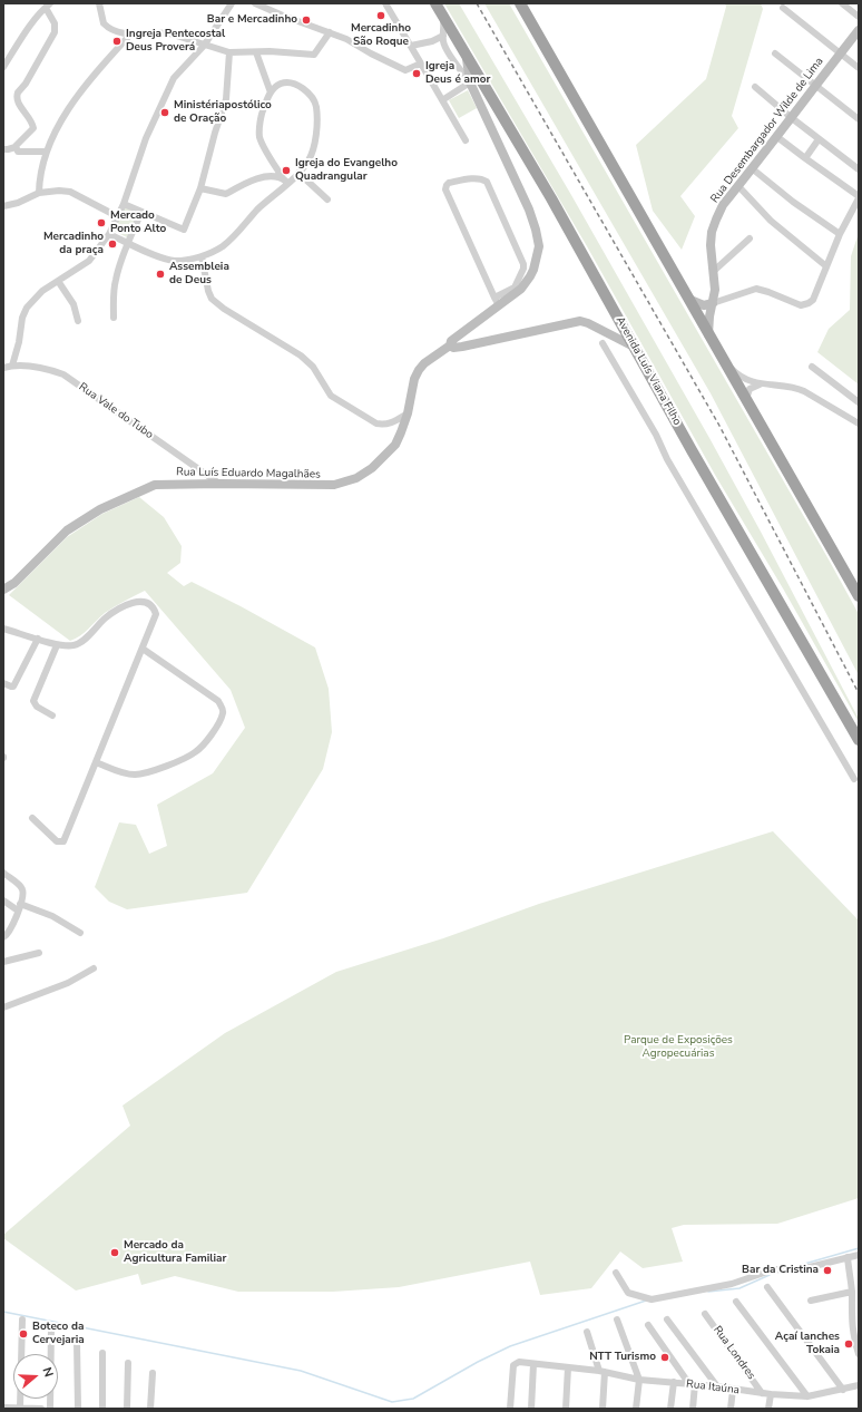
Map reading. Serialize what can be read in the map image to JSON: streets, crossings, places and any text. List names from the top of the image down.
{
  "streets": {
    "highway": ["Avenida Luís Viana Filho"],
    "main road": ["Rua Desembargador Wilde de Lima", "Rua Luís Eduardo Magalhães"],
    "street": ["Rua Vale do Tubo", "Rua Londres", "Rua Itaúna"]
  },
  "crossings": [
    ["Avenida Luís Viana Filho", "Rua Luís Eduardo Magalhães"],
    ["Rua Vale do Tubo", "Rua Luís Eduardo Magalhães"],
    ["Rua Londres", "Rua Itaúna"]
  ],
  "parks": ["Parque de Exposições Agropecuárias"],
  "places": [
    "Mercadinho São Roque",
    "Bar e Mercadinho",
    "Ingreja Pentecostal Deus Proverá",
    "Igreja Deus é amor",
    "Ministériapostólico de Oração",
    "Igreja do Evangelho Quadrangular",
    "Mercado Ponto Alto",
    "Mercadinho da praça",
    "Assembleia de Deus",
    "Mercado da Agricultura Familiar",
    "Bar da Cristina",
    "Boteco da Cervejaria",
    "Açaí lanches Tokaia",
    "NTT Turismo"
  ],
  "north": "right"
}
